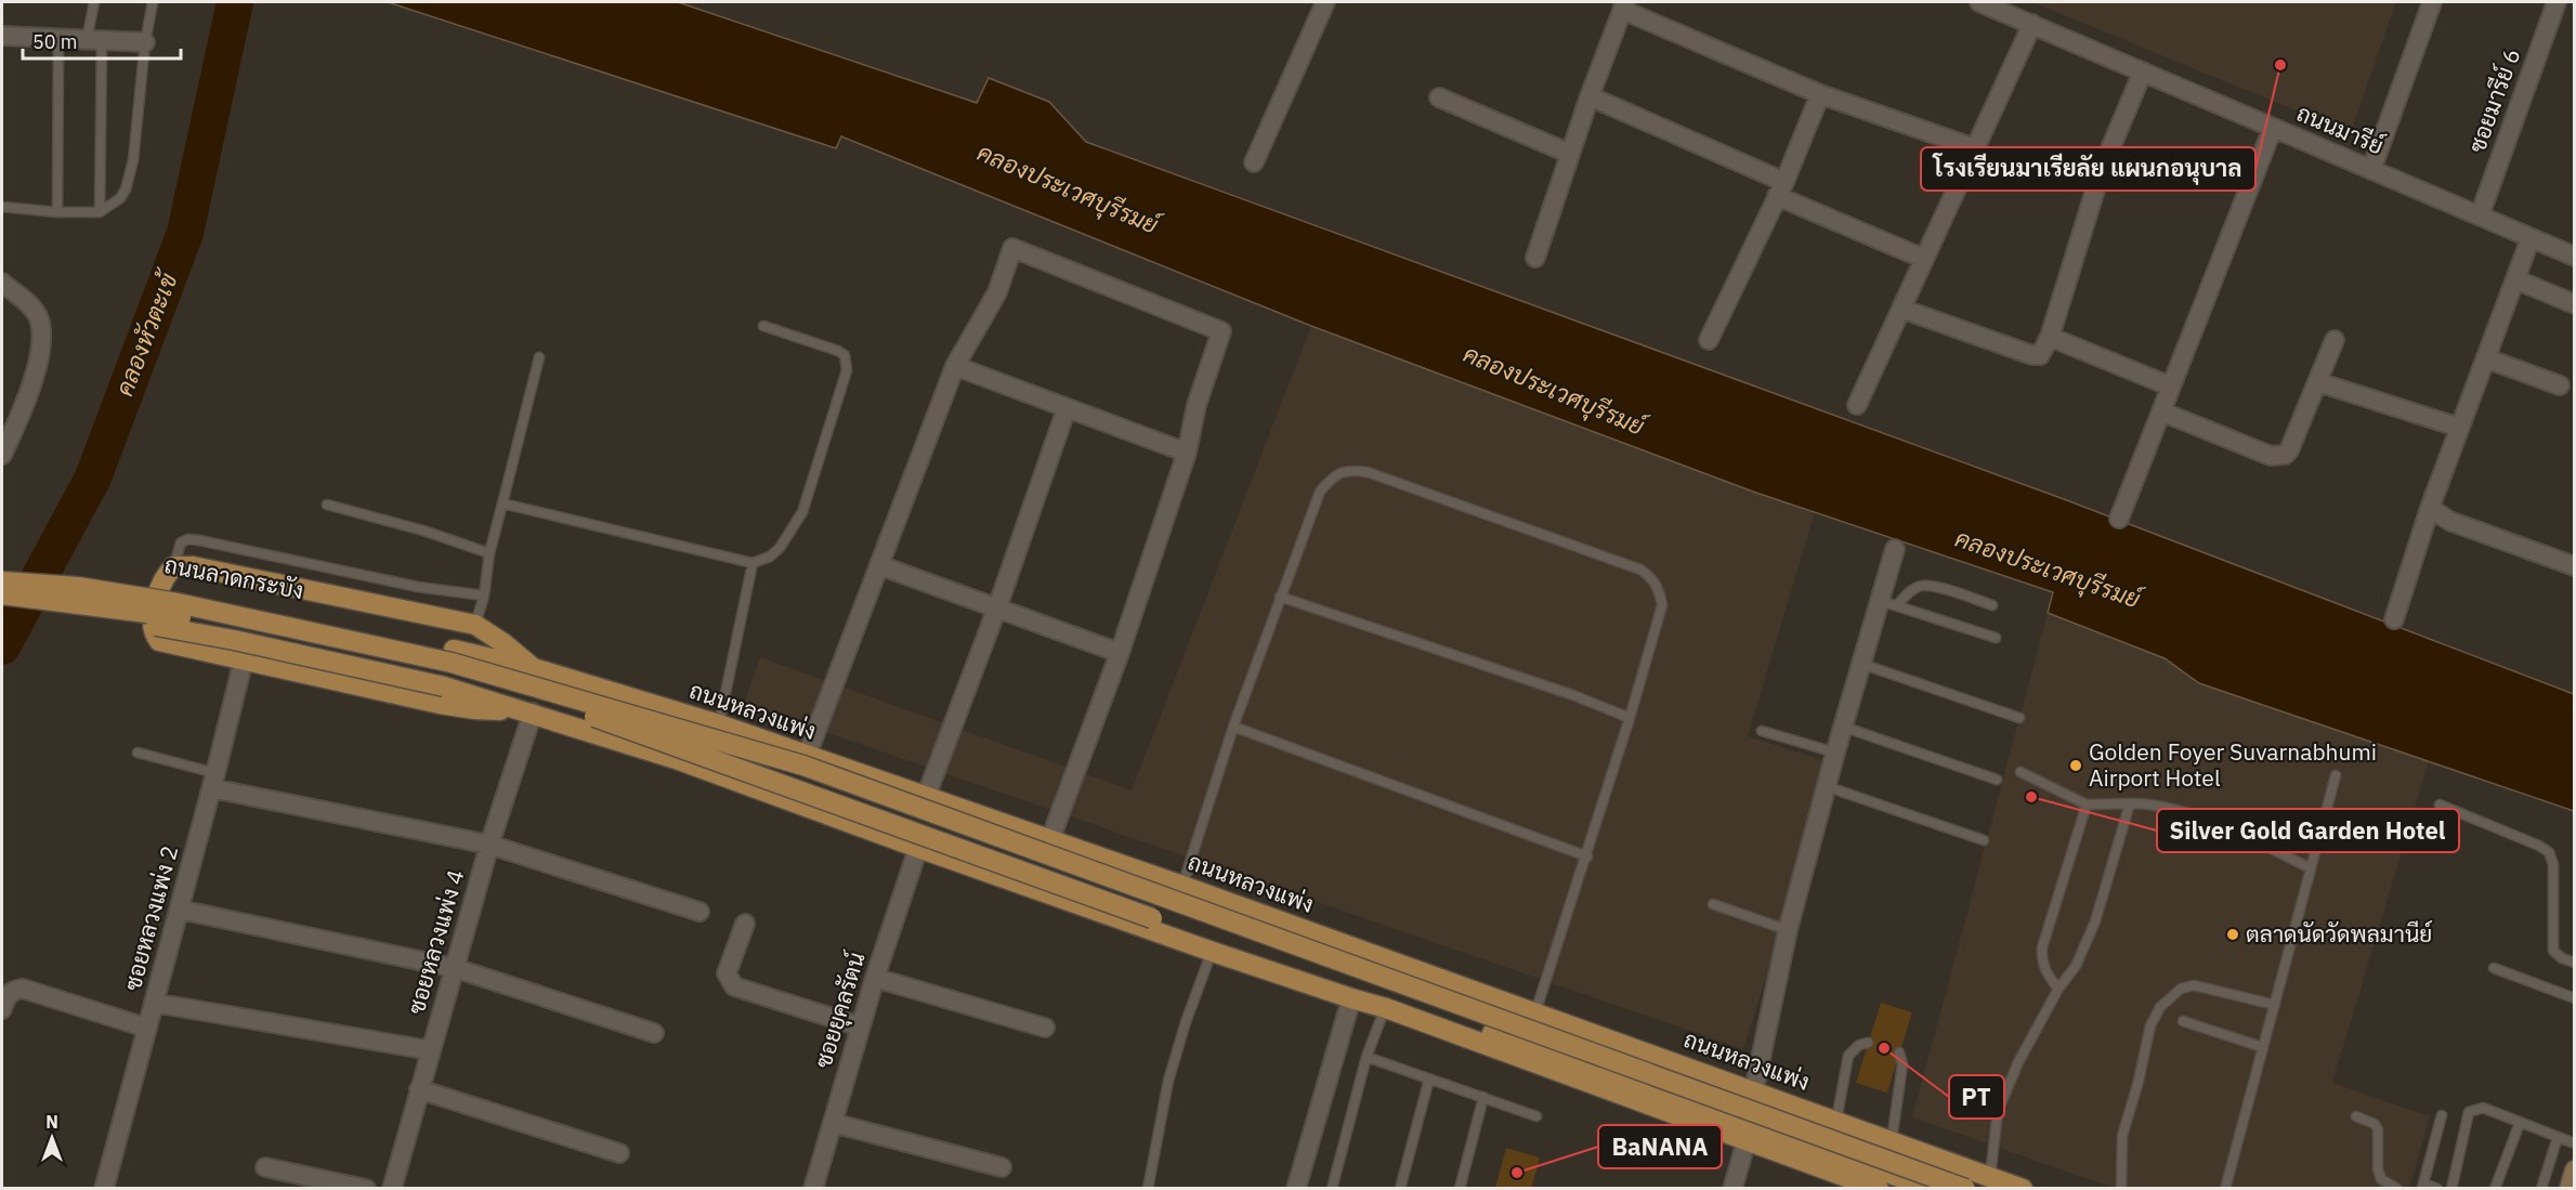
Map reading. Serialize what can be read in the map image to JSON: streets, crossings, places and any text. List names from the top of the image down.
{
  "streets": {
    "main road": ["ถนนลาดกระบัง", "ถนนหลวงแพ่ง"],
    "street": [
      "ซอยมารีย์ 6",
      "ถนนมารีย์",
      "ซอยหลวงแพ่ง 2",
      "ซอยหลวงแพ่ง 4",
      "ซอยยุคลรัตน์"
    ]
  },
  "crossings": [
    ["ซอยมารีย์ 6", "ถนนมารีย์"],
    ["ถนนลาดกระบัง", "ถนนหลวงแพ่ง"]
  ],
  "water": ["คลองประเวศบุรีรมย์", "คลองหัวตะเข้"],
  "places": [
    "โรงเรียนมาเรียลัย แผนกอนุบาล",
    "Golden Foyer Suvarnabhumi Airport Hotel",
    "Silver Gold Garden Hotel",
    "ตลาดนัดวัดพลมานีย์",
    "PT",
    "BaNANA"
  ],
  "scale_bar": "50 m",
  "north": "top"
}
